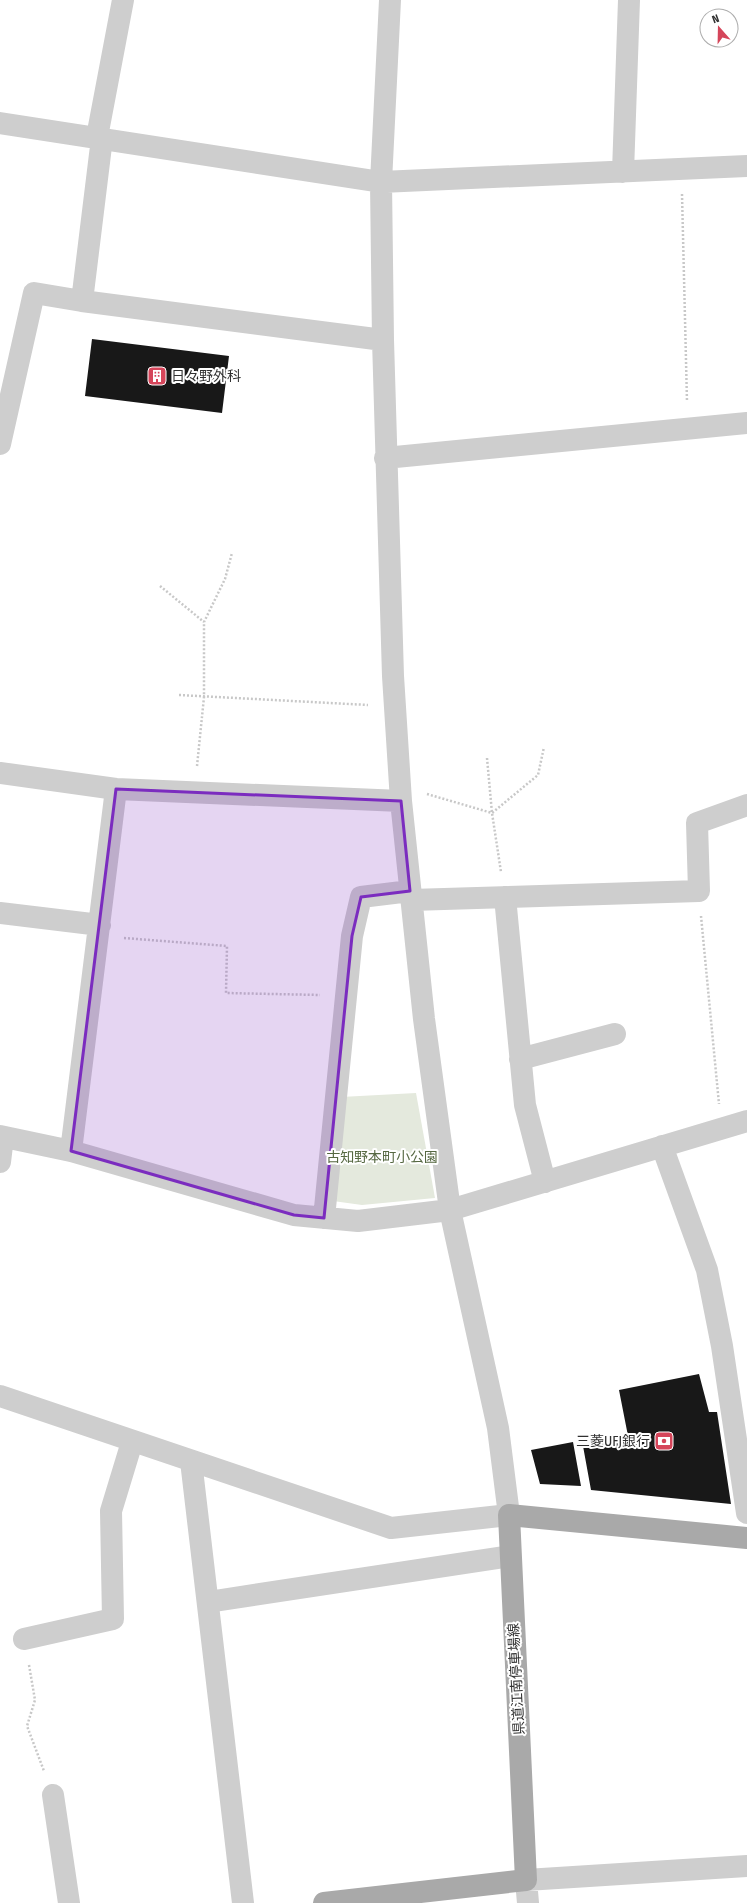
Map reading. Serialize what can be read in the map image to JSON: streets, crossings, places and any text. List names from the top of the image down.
{
  "streets": {
    "main road": ["県道江南停車場線"]
  },
  "parks": ["古知野本町小公園"],
  "places": {
    "building": ["日々野外科"],
    "bank": ["三菱UFJ銀行"]
  },
  "north": "top"
}
